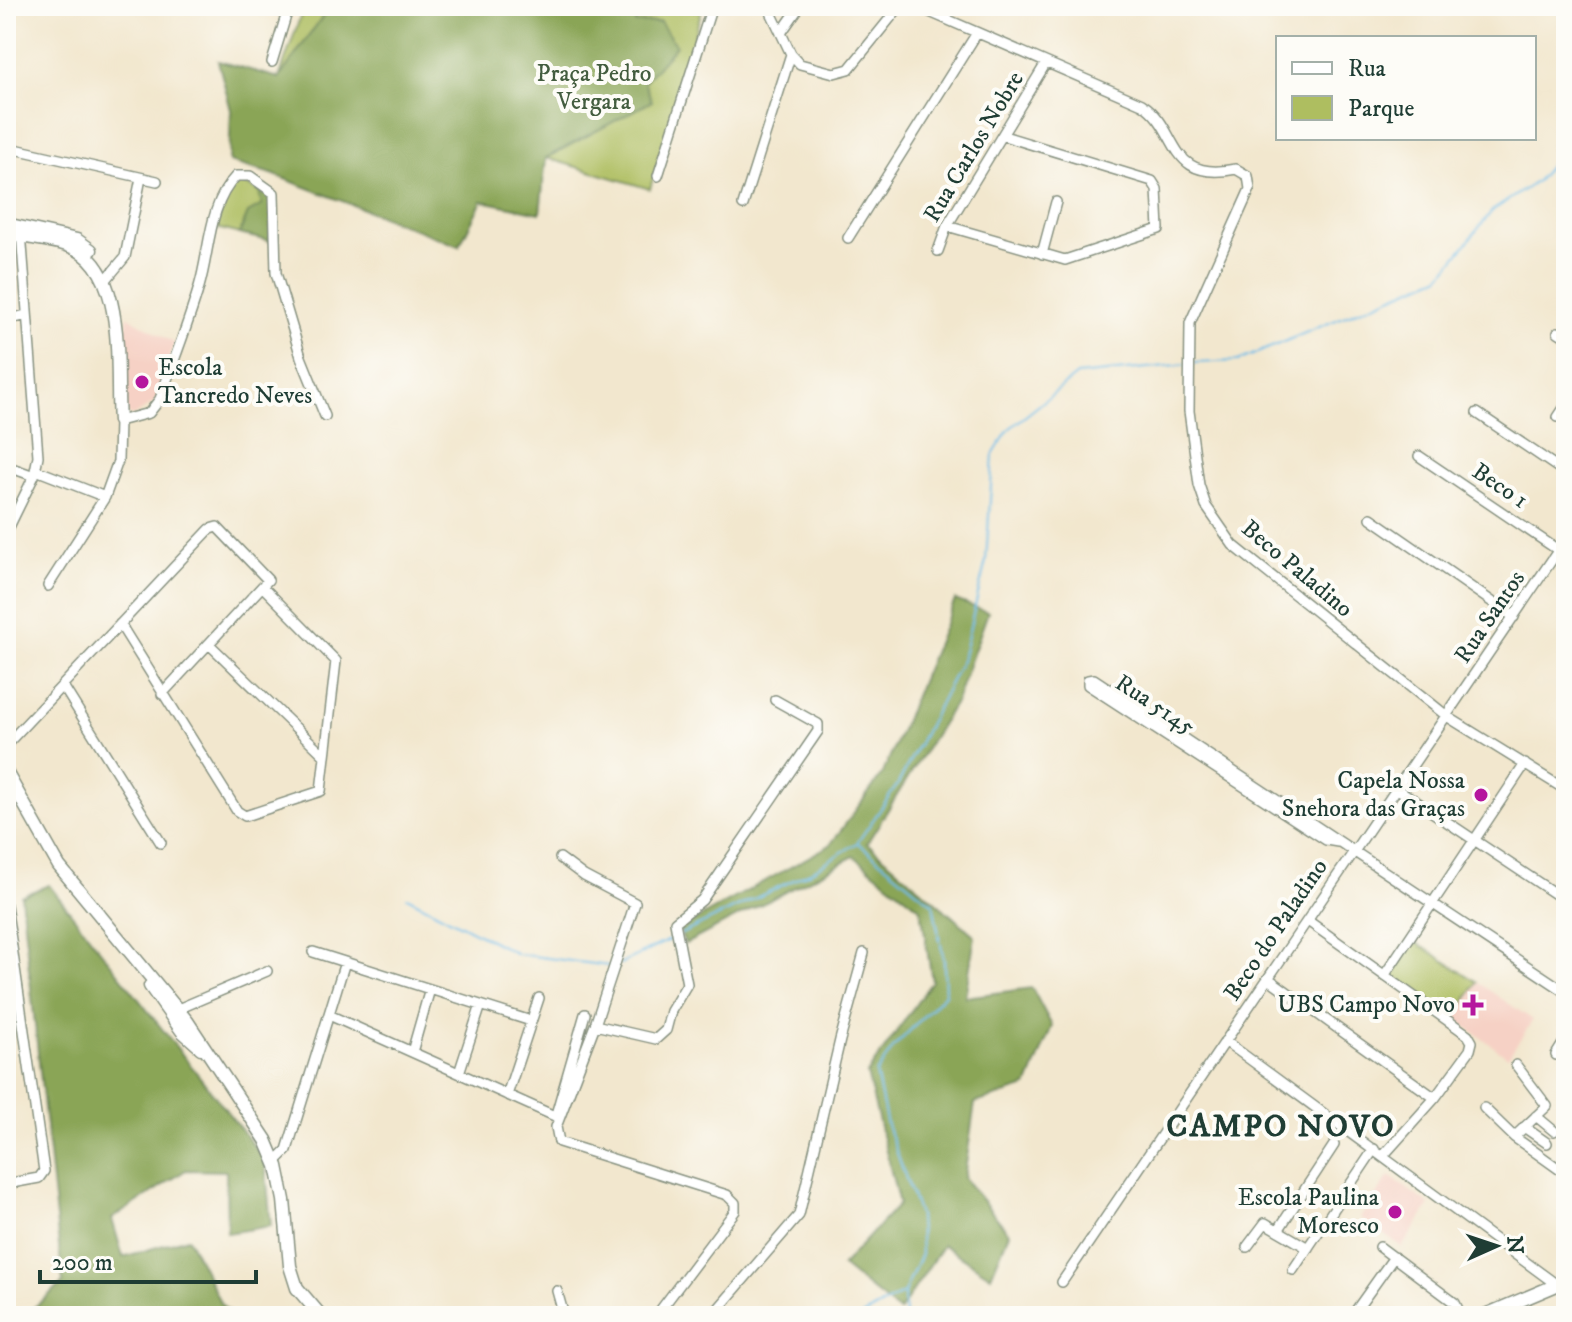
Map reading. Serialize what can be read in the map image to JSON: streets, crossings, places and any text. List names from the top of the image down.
{
  "streets": {
    "street": [
      "Rua Carlos Nobre",
      "Beco 1",
      "Beco Paladino",
      "Rua Santos",
      "Rua 5145",
      "Beco do Paladino"
    ]
  },
  "crossings": [
    ["Rua Carlos Nobre", "Beco Paladino"],
    ["Beco 1", "Rua Santos"],
    ["Beco Paladino", "Rua Santos"],
    ["Beco Paladino", "Beco do Paladino"],
    ["Rua Santos", "Beco do Paladino"],
    ["Rua 5145", "Beco do Paladino"]
  ],
  "districts": ["CAMPO NOVO"],
  "parks": ["Praça Pedro Vergara"],
  "places": {
    "other": ["Escola Tancredo Neves", "Capela Nossa Snehora das Graças", "Escola Paulina Moresco"],
    "health": ["UBS Campo Novo"]
  },
  "legend": ["Rua", "Parque"],
  "scale_bar": "200 m",
  "north": "right"
}
